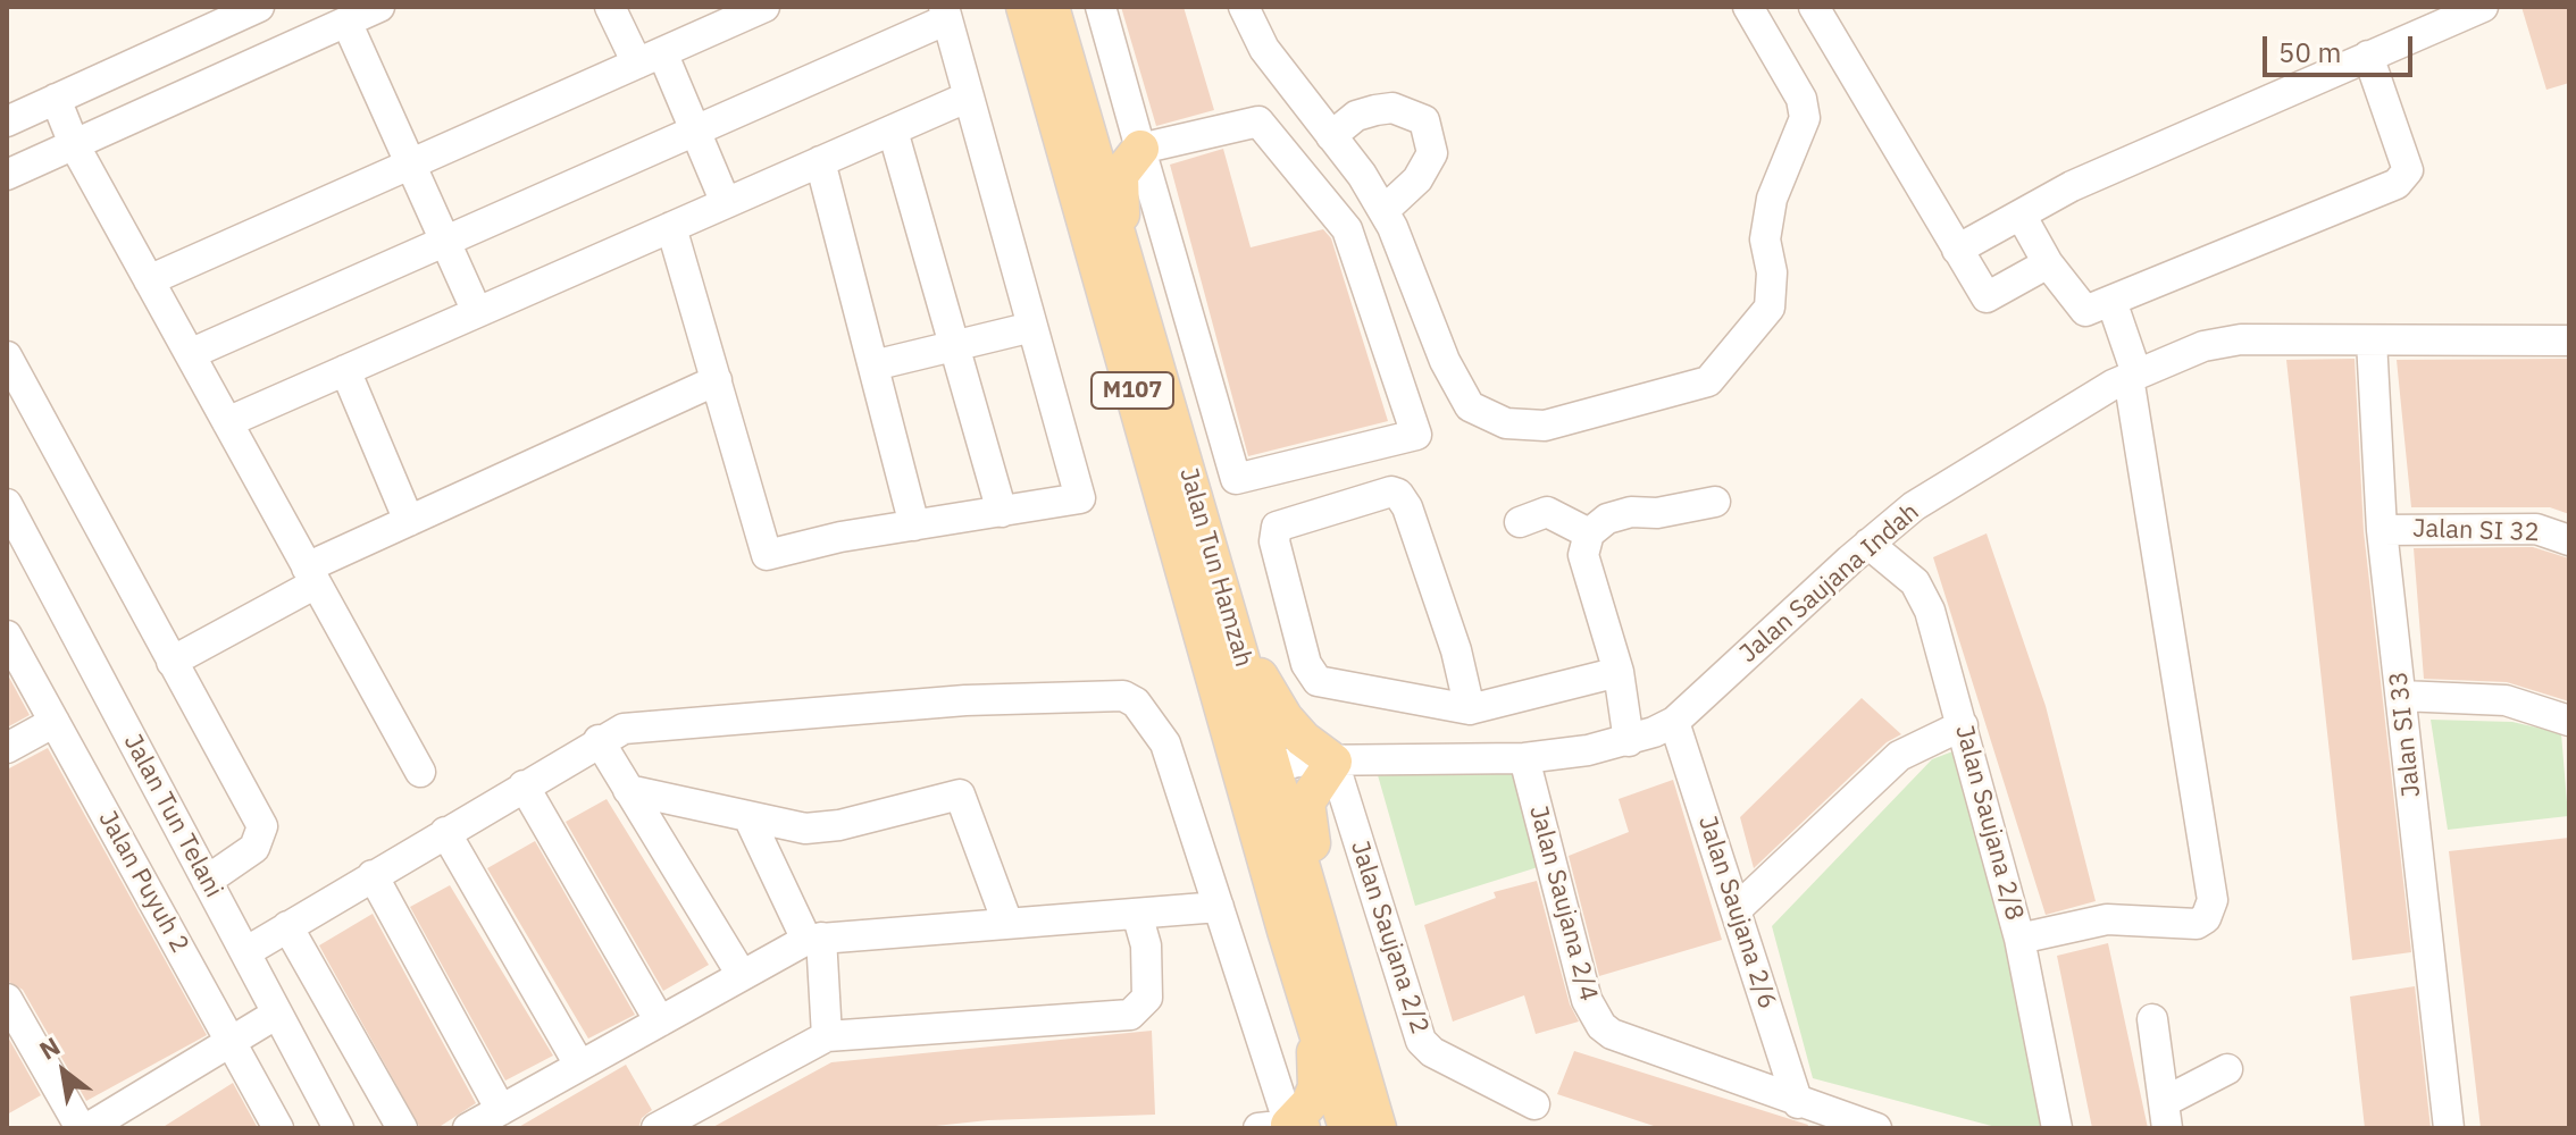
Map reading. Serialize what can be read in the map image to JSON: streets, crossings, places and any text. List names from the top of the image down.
{
  "streets": {
    "main road": ["M107", "Jalan Tun Hamzah"],
    "street": [
      "Jalan SI 32",
      "Jalan Saujana Indah",
      "Jalan SI 33",
      "Jalan Tun Telani",
      "Jalan Saujana 2/8",
      "Jalan Puyuh 2",
      "Jalan Saujana 2/4",
      "Jalan Saujana 2/6",
      "Jalan Saujana 2/2"
    ]
  },
  "crossings": [
    ["Jalan SI 32", "Jalan SI 33"],
    ["Jalan Tun Hamzah", "Jalan Saujana Indah"],
    ["Jalan Saujana Indah", "Jalan SI 33"],
    ["Jalan Saujana Indah", "Jalan Saujana 2/8"],
    ["Jalan Saujana Indah", "Jalan Saujana 2/4"],
    ["Jalan Saujana Indah", "Jalan Saujana 2/6"],
    ["Jalan Saujana Indah", "Jalan Saujana 2/2"],
    ["Jalan Saujana 2/4", "Jalan Saujana 2/6"]
  ],
  "scale_bar": "50 m",
  "north": "top left"
}
